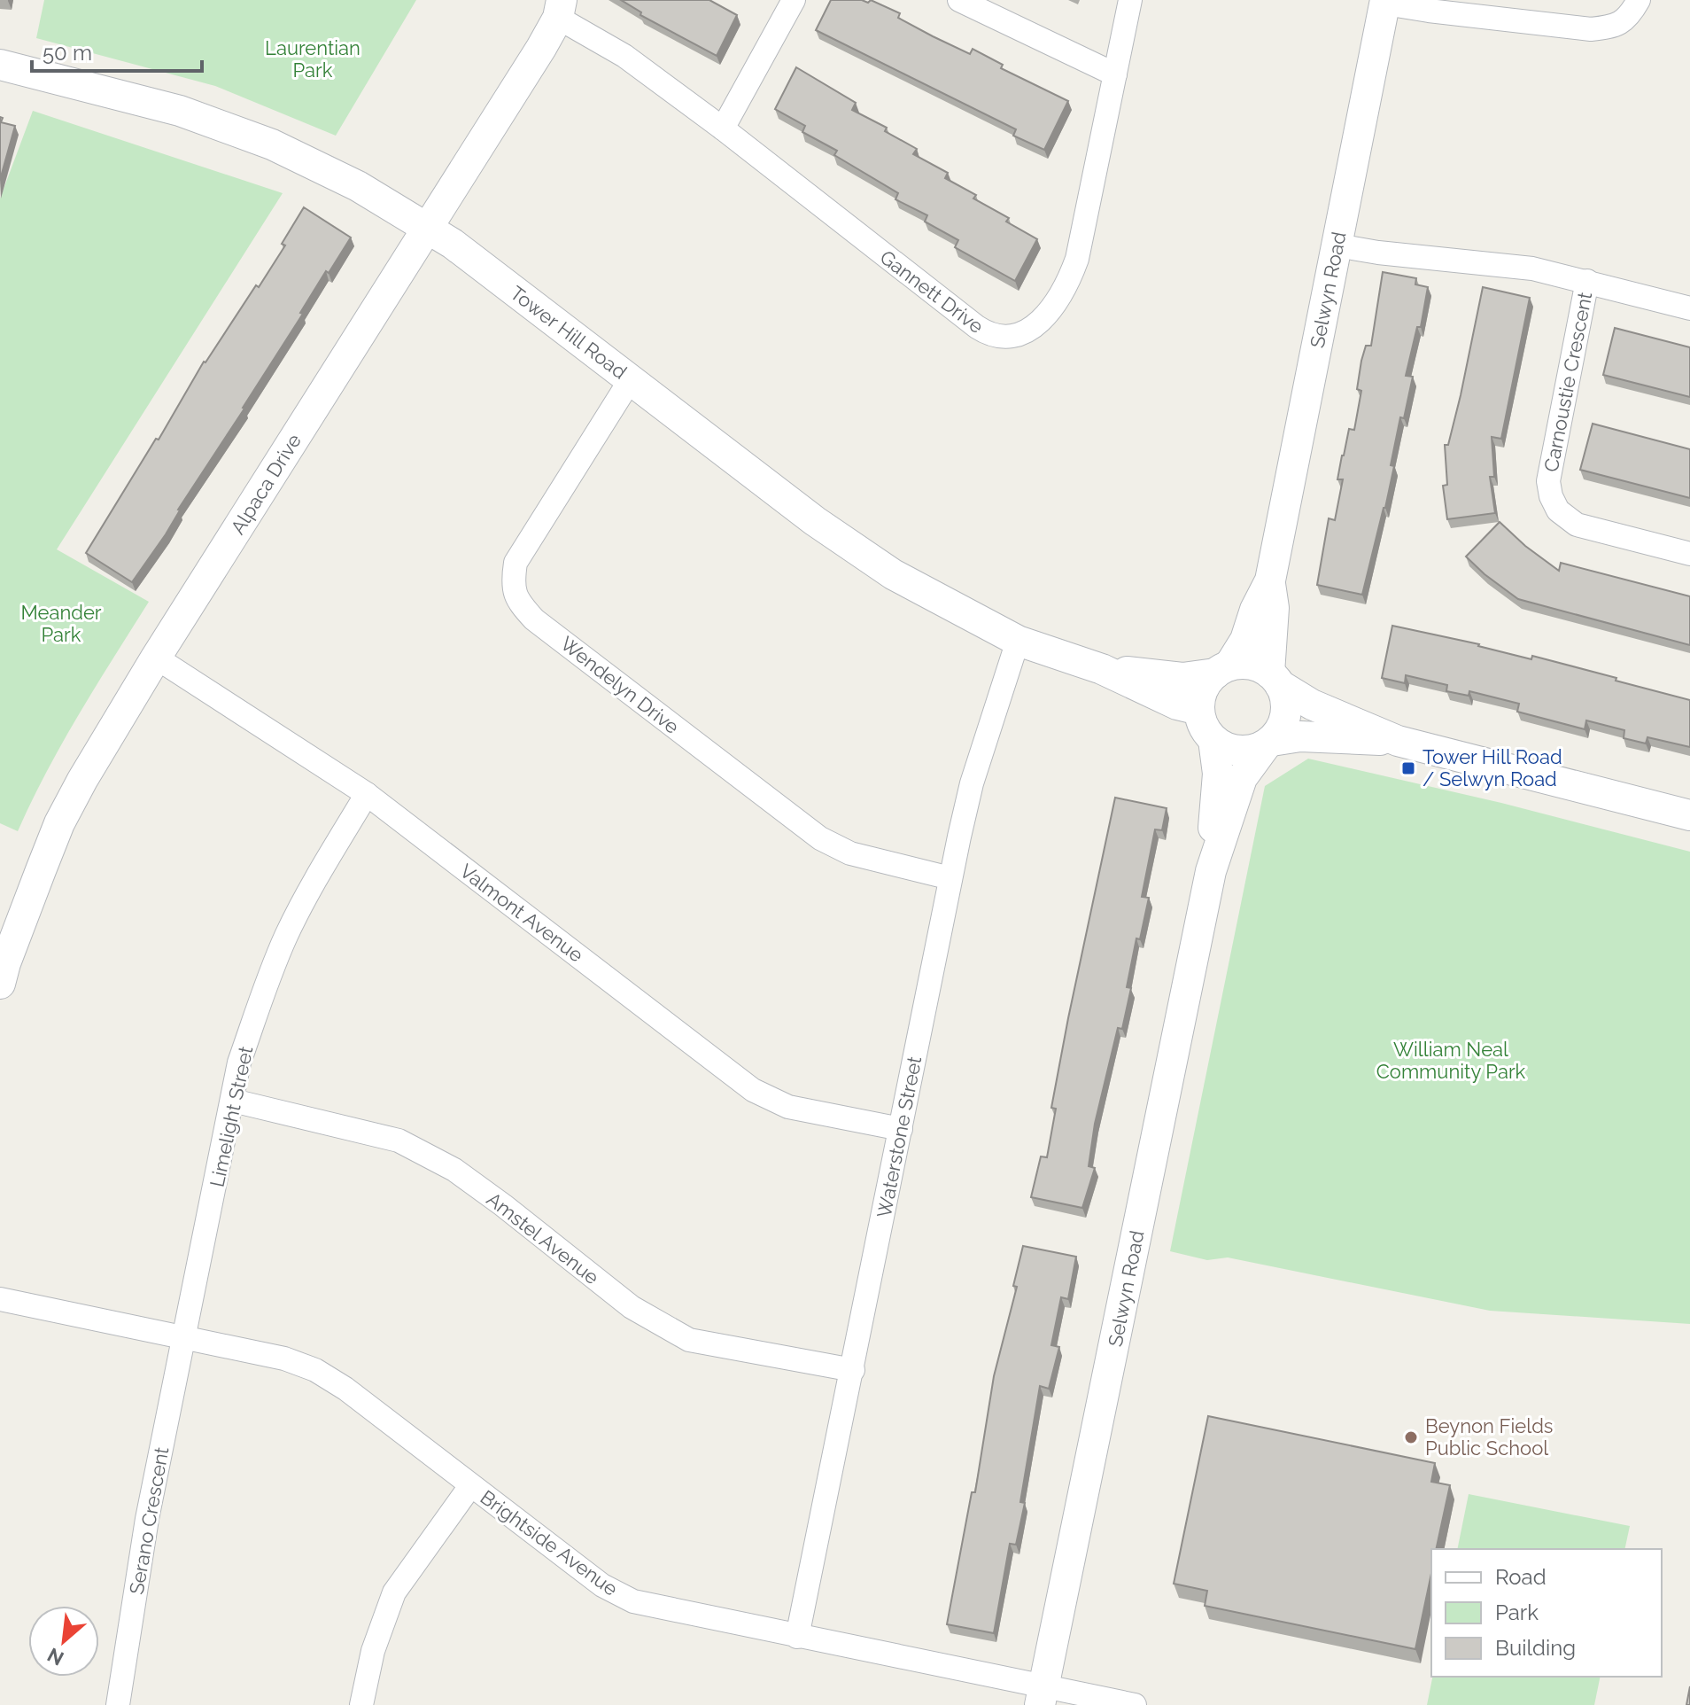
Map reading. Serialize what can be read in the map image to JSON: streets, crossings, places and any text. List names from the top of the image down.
{
  "streets": {
    "street": [
      "Selwyn Road",
      "Gannett Drive",
      "Tower Hill Road",
      "Carnoustie Crescent",
      "Alpaca Drive",
      "Wendelyn Drive",
      "Valmont Avenue",
      "Limelight Street",
      "Waterstone Street",
      "Amstel Avenue",
      "Serano Crescent",
      "Brightside Avenue"
    ]
  },
  "crossings": [
    ["Selwyn Road", "Tower Hill Road"],
    ["Selwyn Road", "Carnoustie Crescent"],
    ["Selwyn Road", "Brightside Avenue"],
    ["Gannett Drive", "Alpaca Drive"],
    ["Tower Hill Road", "Alpaca Drive"],
    ["Tower Hill Road", "Wendelyn Drive"],
    ["Tower Hill Road", "Waterstone Street"],
    ["Alpaca Drive", "Valmont Avenue"],
    ["Wendelyn Drive", "Waterstone Street"],
    ["Valmont Avenue", "Limelight Street"],
    ["Valmont Avenue", "Waterstone Street"],
    ["Limelight Street", "Amstel Avenue"],
    ["Limelight Street", "Serano Crescent"],
    ["Limelight Street", "Brightside Avenue"],
    ["Waterstone Street", "Amstel Avenue"],
    ["Waterstone Street", "Brightside Avenue"],
    ["Serano Crescent", "Brightside Avenue"]
  ],
  "parks": ["Laurentian Park", "Meander Park", "William Neal Community Park"],
  "places": {
    "transit": ["Tower Hill Road / Selwyn Road"],
    "other": ["Beynon Fields Public School"]
  },
  "legend": ["Road", "Park", "Building"],
  "scale_bar": "50 m",
  "north": "bottom left"
}
